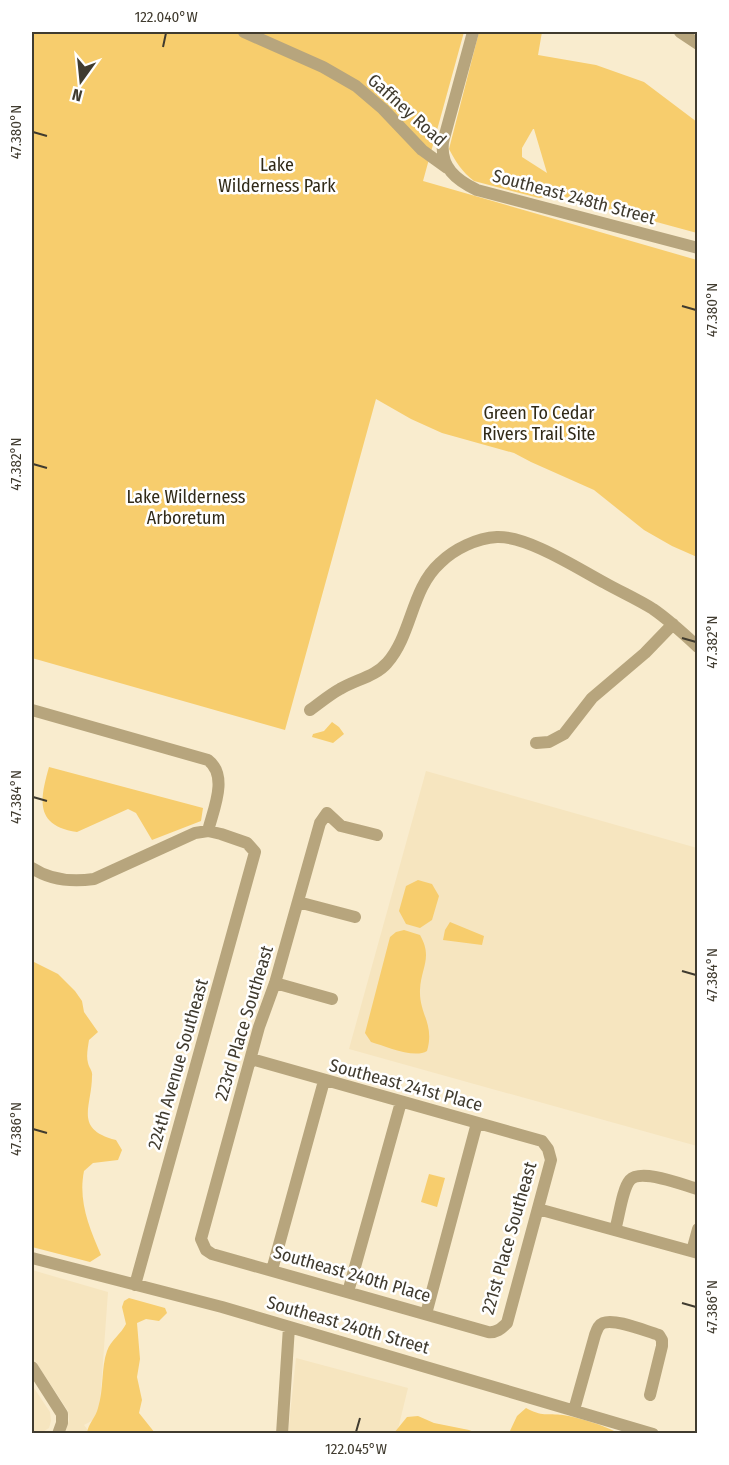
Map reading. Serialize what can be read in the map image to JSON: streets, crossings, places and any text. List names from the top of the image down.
{
  "streets": {
    "street": [
      "Gaffney Road",
      "Southeast 248th Street",
      "223rd Place Southeast",
      "224th Avenue Southeast",
      "Southeast 241st Place",
      "221st Place Southeast",
      "Southeast 240th Place",
      "Southeast 240th Street"
    ]
  },
  "crossings": [
    ["Gaffney Road", "Southeast 248th Street"],
    ["223rd Place Southeast", "Southeast 241st Place"],
    ["223rd Place Southeast", "Southeast 240th Place"],
    ["224th Avenue Southeast", "Southeast 240th Street"],
    ["Southeast 241st Place", "221st Place Southeast"],
    ["221st Place Southeast", "Southeast 240th Place"]
  ],
  "parks": ["Lake Wilderness Park", "Green To Cedar Rivers Trail Site", "Lake Wilderness Arboretum"],
  "north": "bottom",
  "coordinates": [
    "122.040°W",
    "47.380°N",
    "47.382°N",
    "47.384°N",
    "47.386°N",
    "122.045°W"
  ]
}
